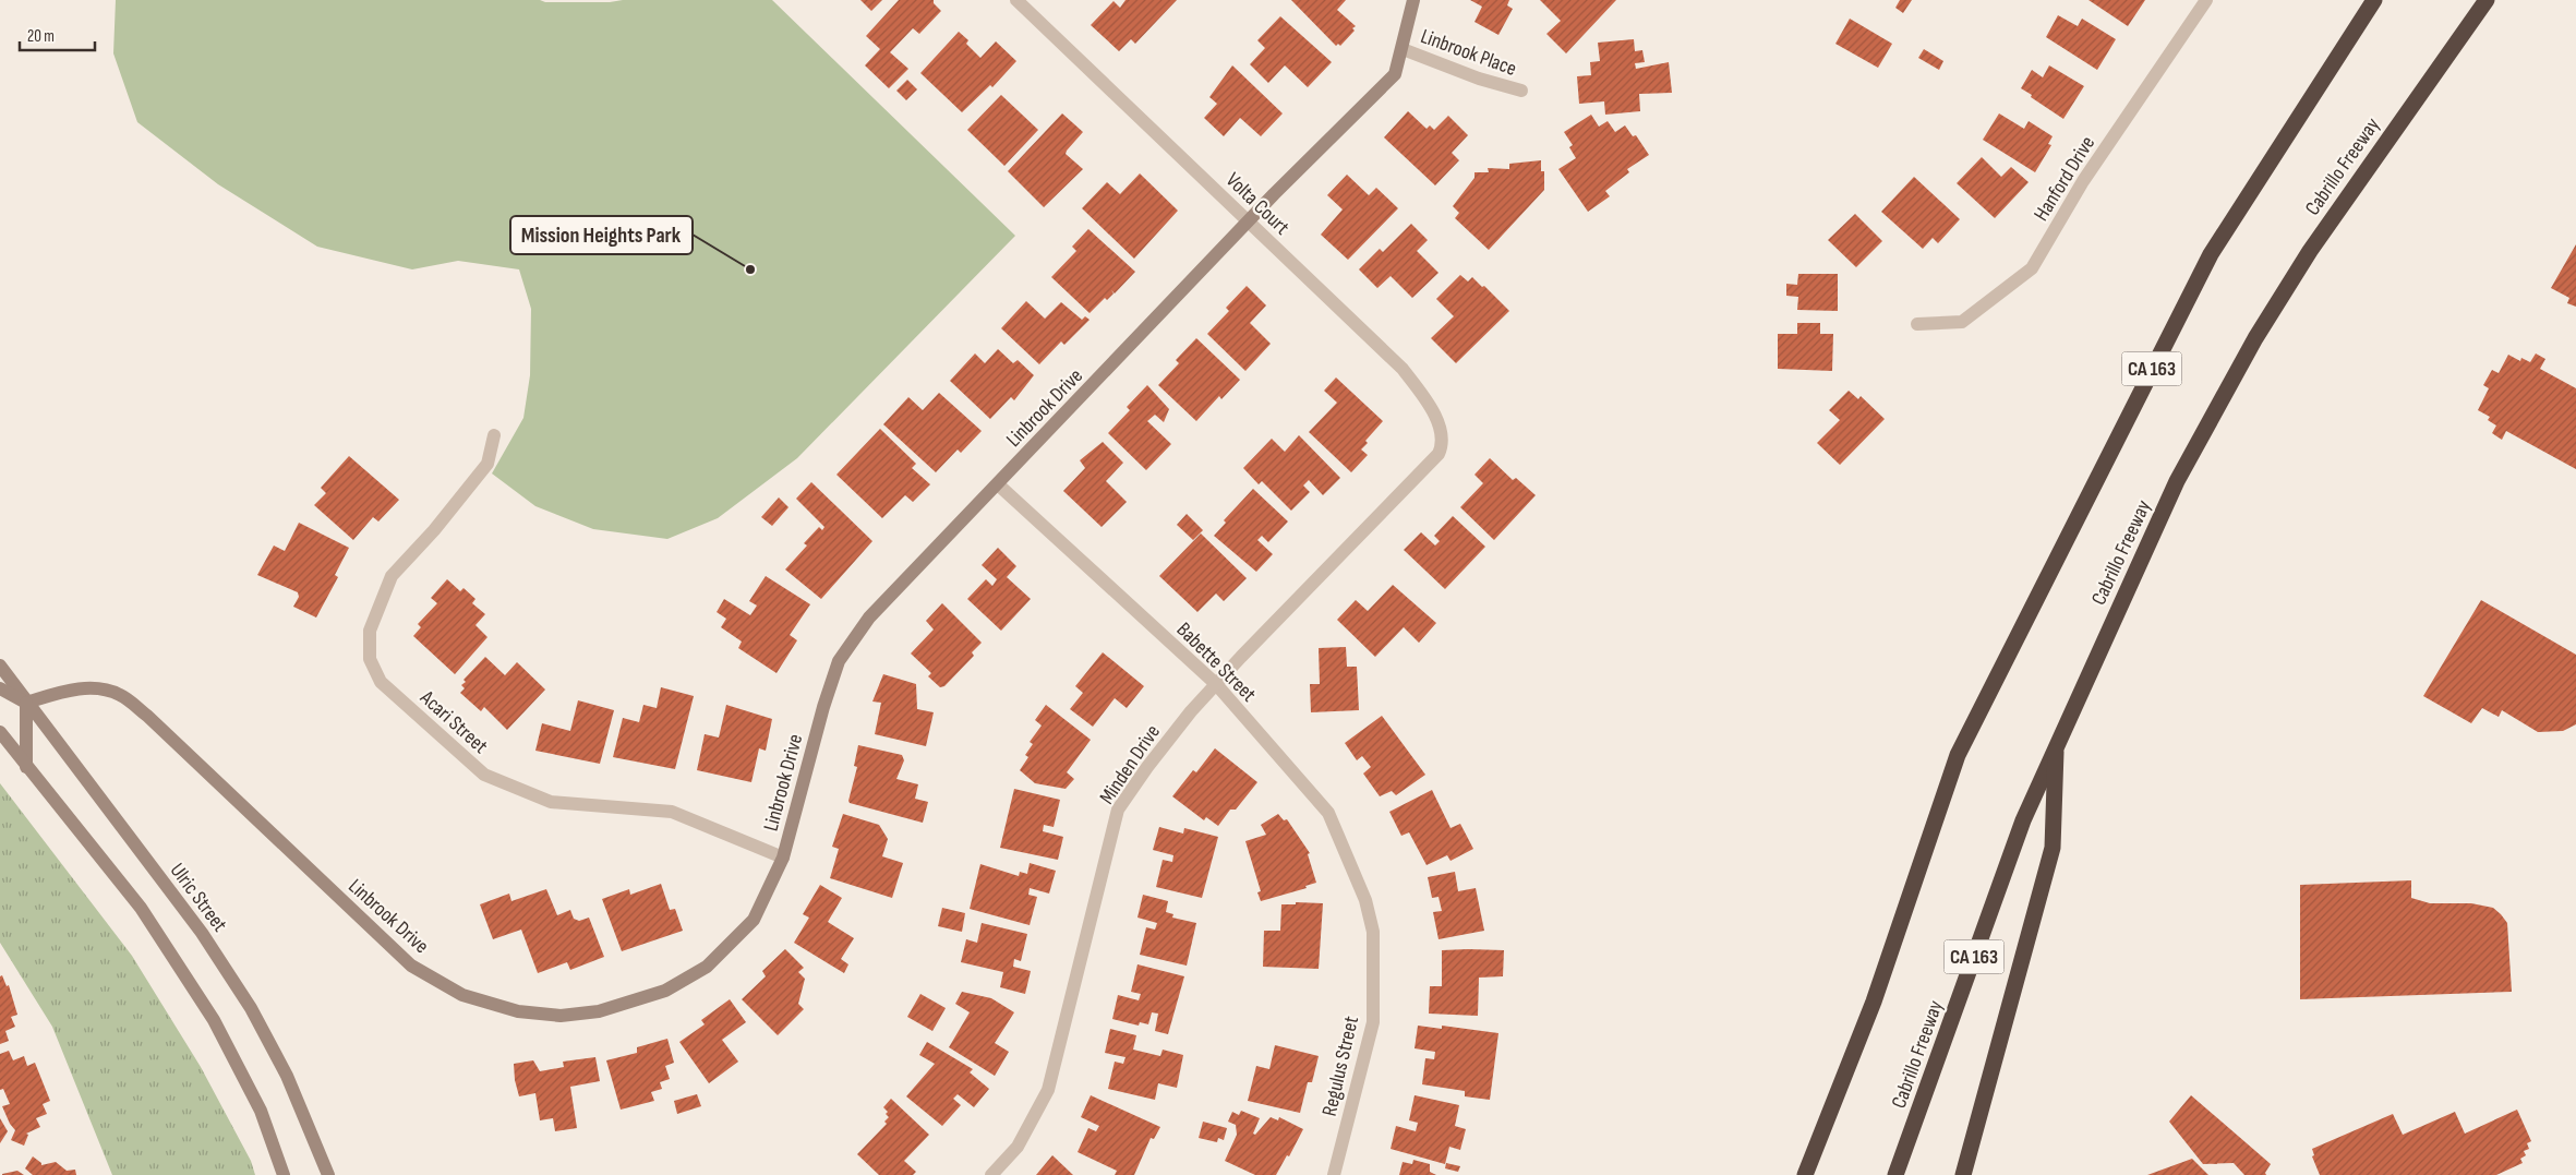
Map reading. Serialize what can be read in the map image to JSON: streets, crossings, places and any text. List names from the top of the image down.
{
  "streets": {
    "highway": ["Cabrillo Freeway", "CA 163"],
    "street": [
      "Linbrook Place",
      "Hanford Drive",
      "Volta Court",
      "Linbrook Drive",
      "Babette Street",
      "Acari Street",
      "Minden Drive",
      "Ulric Street",
      "Regulus Street"
    ]
  },
  "crossings": [
    ["Linbrook Place", "Linbrook Drive"],
    ["Volta Court", "Linbrook Drive"],
    ["Volta Court", "Minden Drive"],
    ["Linbrook Drive", "Babette Street"],
    ["Linbrook Drive", "Acari Street"],
    ["Linbrook Drive", "Ulric Street"],
    ["Babette Street", "Minden Drive"],
    ["Babette Street", "Regulus Street"]
  ],
  "places": ["Mission Heights Park"],
  "scale_bar": "20 m"
}
